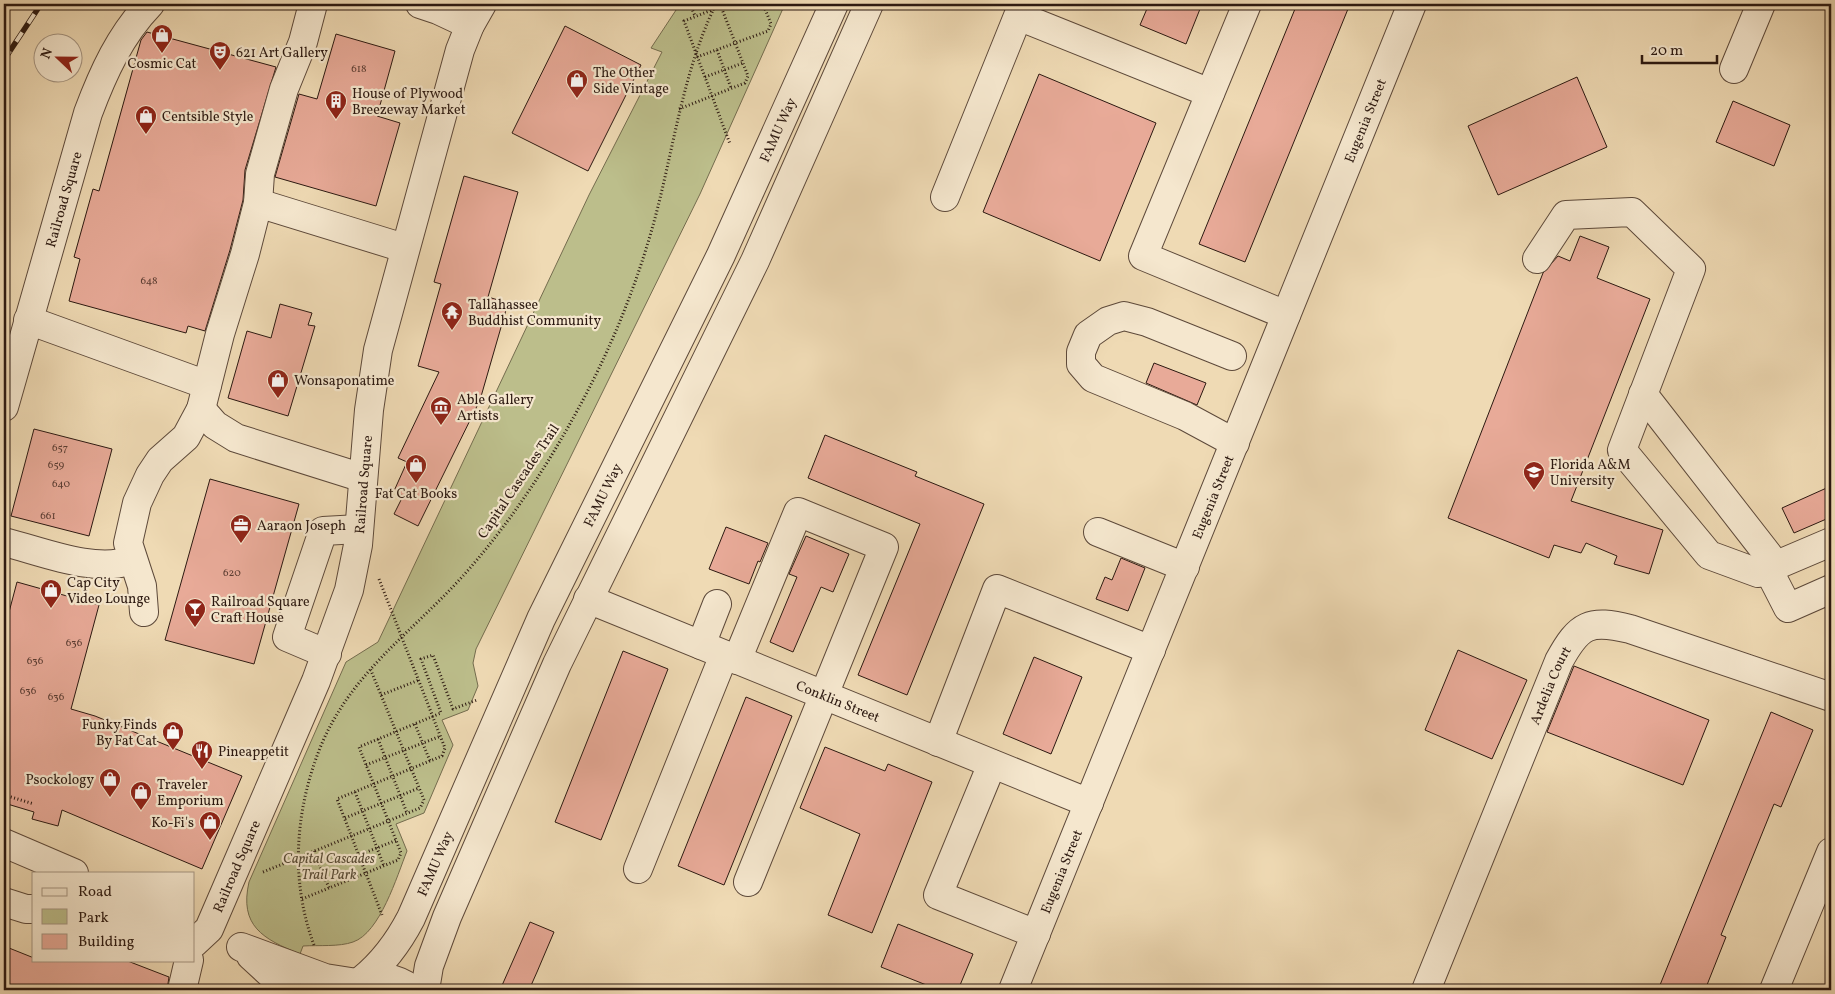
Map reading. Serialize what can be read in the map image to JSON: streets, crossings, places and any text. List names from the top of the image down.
{
  "streets": {
    "street": [
      "Eugenia Street",
      "FAMU Way",
      "Railroad Square",
      "Ardelia Court",
      "Conklin Street"
    ],
    "path": ["Capital Cascades Trail"]
  },
  "crossings": [
    ["Eugenia Street", "Conklin Street"],
    ["FAMU Way", "Railroad Square"]
  ],
  "parks": ["Capital Cascades Trail Park"],
  "places": {
    "shop": [
      "Cosmic Cat",
      "The Other Side Vintage",
      "Centsible Style",
      "Wonsaponatime",
      "Fat Cat Books",
      "Cap City Video Lounge",
      "Funky Finds By Fat Cat",
      "Psockology",
      "Traveler Emporium",
      "Ko-Fi's"
    ],
    "theatre": ["621 Art Gallery"],
    "building": ["House of Plywood Breezeway Market"],
    "temple": ["Tallahassee Buddhist Community"],
    "museum": ["Able Gallery Artists"],
    "school or university": ["Florida A&M University"],
    "office": ["Aaraon Joseph"],
    "bar": ["Railroad Square Craft House"],
    "restaurant": ["Pineappetit"]
  },
  "house_numbers": [
    "618",
    "648",
    "657",
    "659",
    "640",
    "661",
    "620",
    "636",
    "636",
    "636",
    "636"
  ],
  "legend": ["Road", "Park", "Building"],
  "scale_bar": "20 m",
  "north": "left"
}
